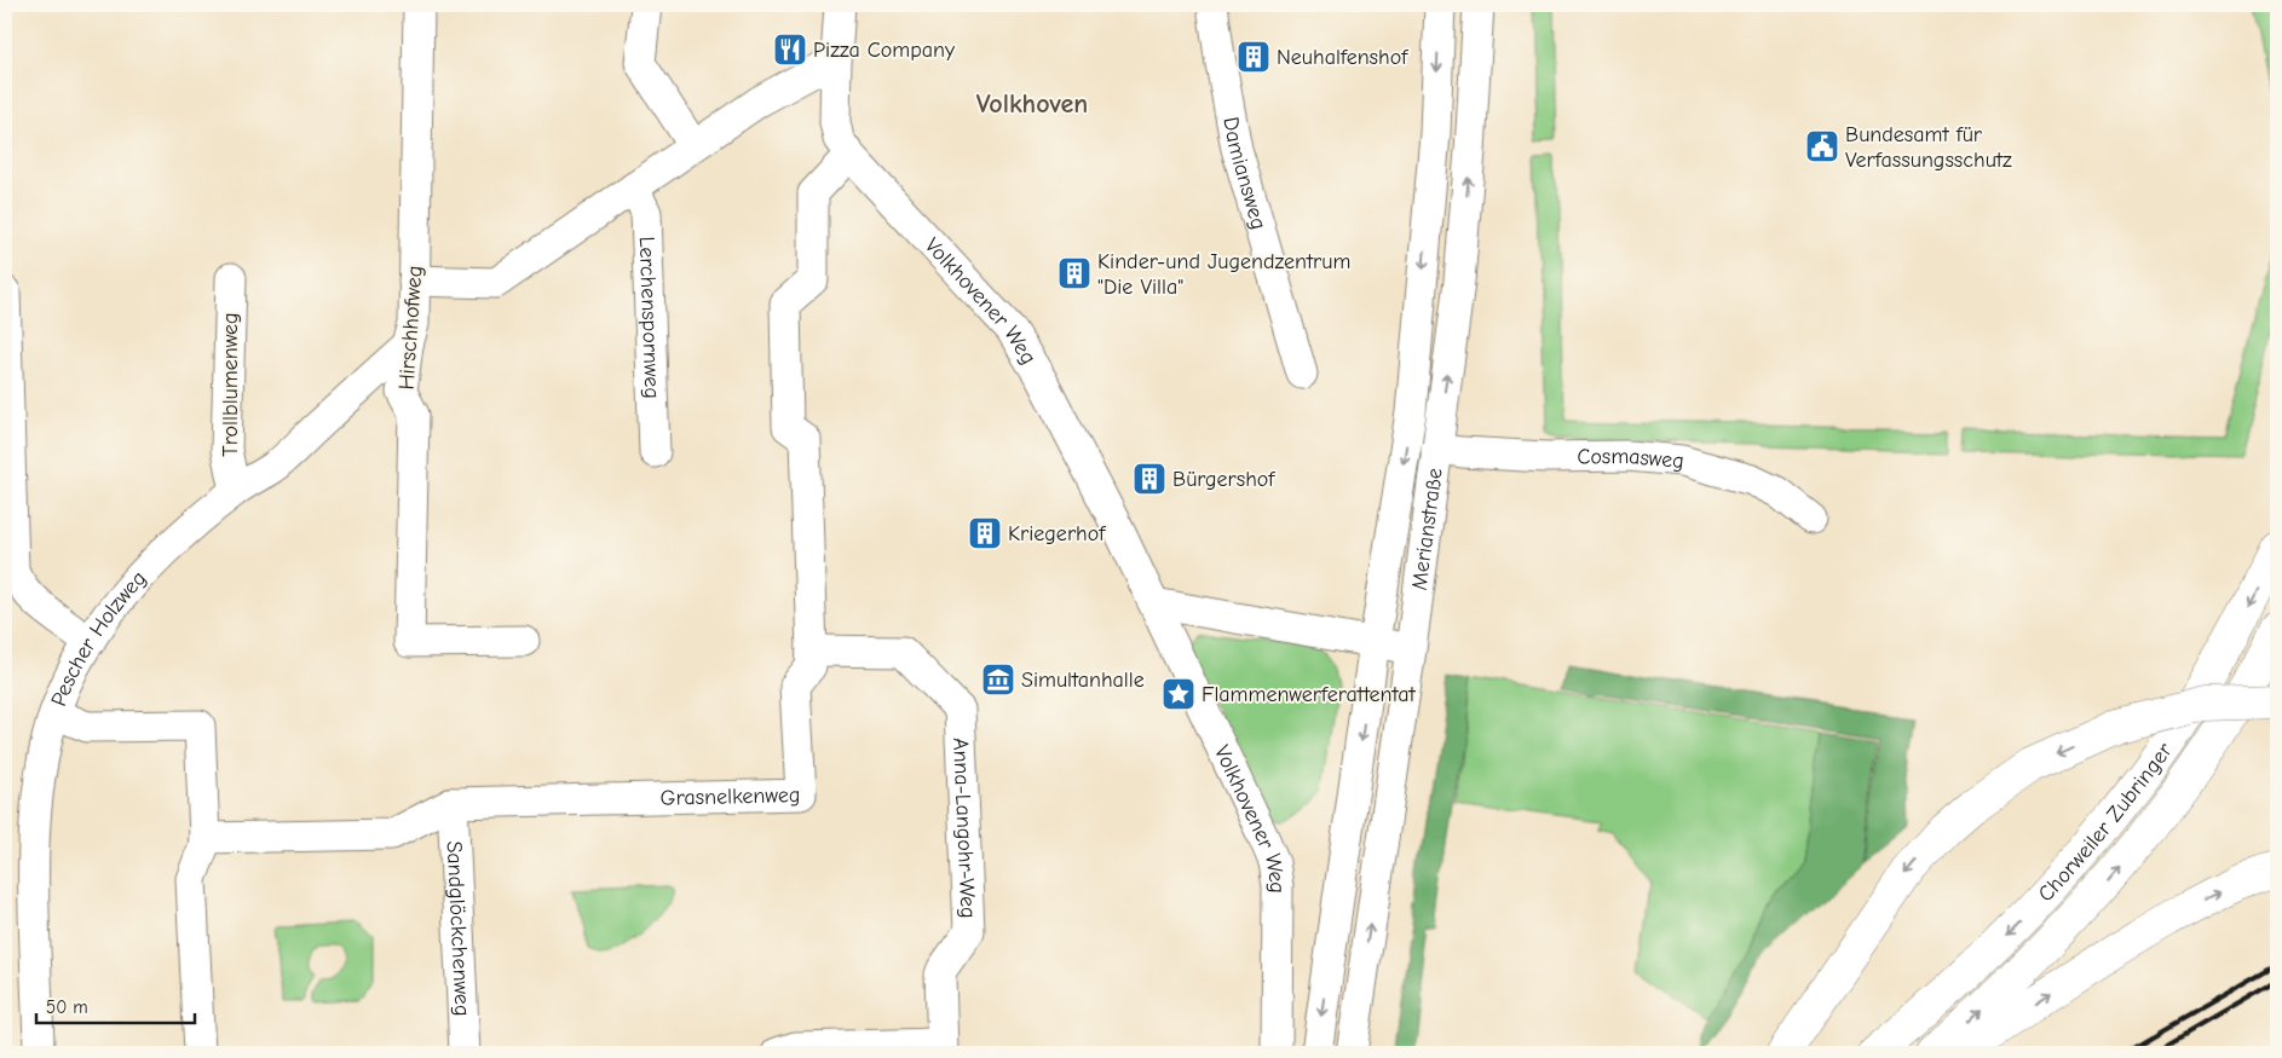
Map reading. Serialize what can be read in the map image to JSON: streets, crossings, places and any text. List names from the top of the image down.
{
  "streets": {
    "highway": ["Chorweiler Zubringer"],
    "street": [
      "Damiansweg",
      "Volkhovener Weg",
      "Lerchenspornweg",
      "Hirschhofweg",
      "Trollblumenweg",
      "Cosmasweg",
      "Merianstraße",
      "Pescher Holzweg",
      "Grasnelkenweg",
      "Anna-Langohr-Weg",
      "Sandglöckchenweg"
    ]
  },
  "crossings": [
    ["Volkhovener Weg", "Grasnelkenweg"],
    ["Hirschhofweg", "Pescher Holzweg"],
    ["Trollblumenweg", "Pescher Holzweg"],
    ["Cosmasweg", "Merianstraße"],
    ["Grasnelkenweg", "Anna-Langohr-Weg"],
    ["Grasnelkenweg", "Sandglöckchenweg"]
  ],
  "districts": ["Volkhoven"],
  "places": {
    "restaurant": ["Pizza Company"],
    "building": [
      "Neuhalfenshof",
      "Kinder-und Jugendzentrum \"Die Villa\"",
      "Bürgershof",
      "Kriegerhof"
    ],
    "public building": ["Bundesamt für Verfassungsschutz"],
    "museum": ["Simultanhalle"],
    "place": ["Flammenwerferattentat"]
  },
  "scale_bar": "50 m"
}
